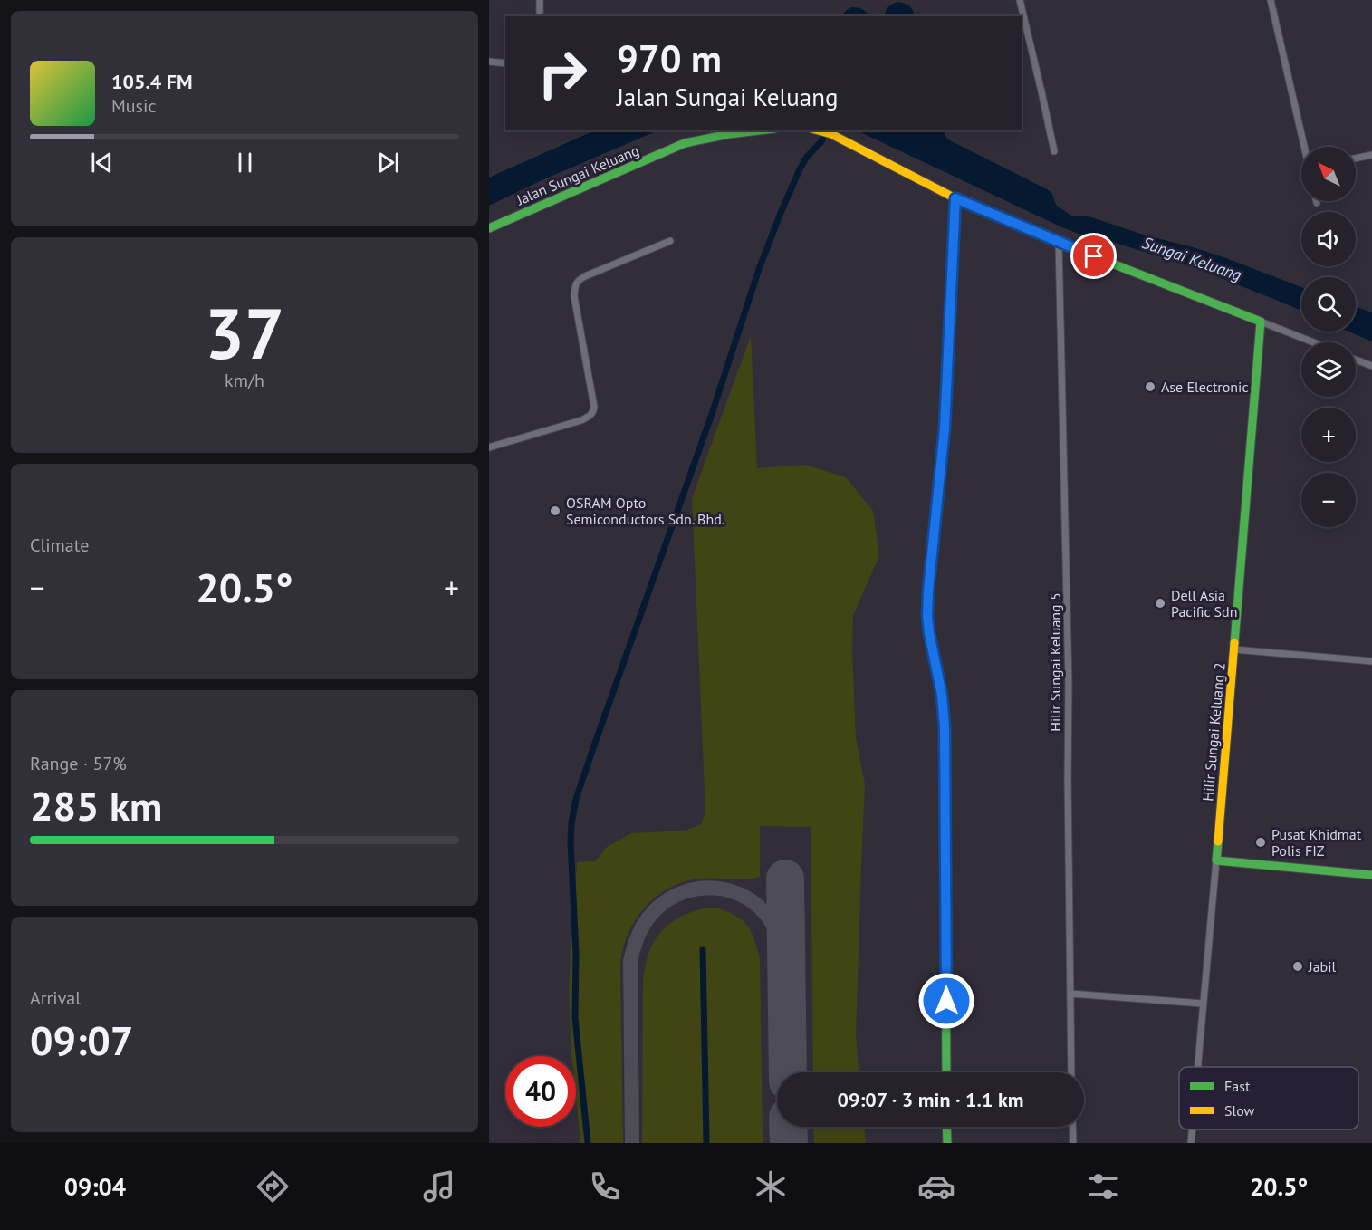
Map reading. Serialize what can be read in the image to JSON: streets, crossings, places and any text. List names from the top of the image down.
{
  "streets": {
    "street": ["Jalan Sungai Keluang", "Hilir Sungai Keluang 5", "Hilir Sungai Keluang 2"]
  },
  "water": ["Sungai Keluang"],
  "places": [
    "Ase Electronic",
    "OSRAM Opto Semiconductors Sdn. Bhd.",
    "Dell Asia Pacific Sdn",
    "Pusat Khidmat Polis FIZ",
    "Jabil"
  ],
  "legend": ["Fast", "Slow"],
  "north": "top left",
  "page": {
    "turn": ["970 m", "Jalan Sungai Keluang"],
    "song": ["105.4 FM", "Music"],
    "map_buttons": ["+", "−"],
    "tile": [
      ["37", "km/h"],
      "Climate",
      ["Range · 57%", "285 km"],
      ["Arrival", "09:07"]
    ],
    "heat": ["−", "20.5°", "+"],
    "limit": "40",
    "trip": "09:07 · 3 min · 1.1 km",
    "tabs": ["09:04", "20.5°"]
  }
}
